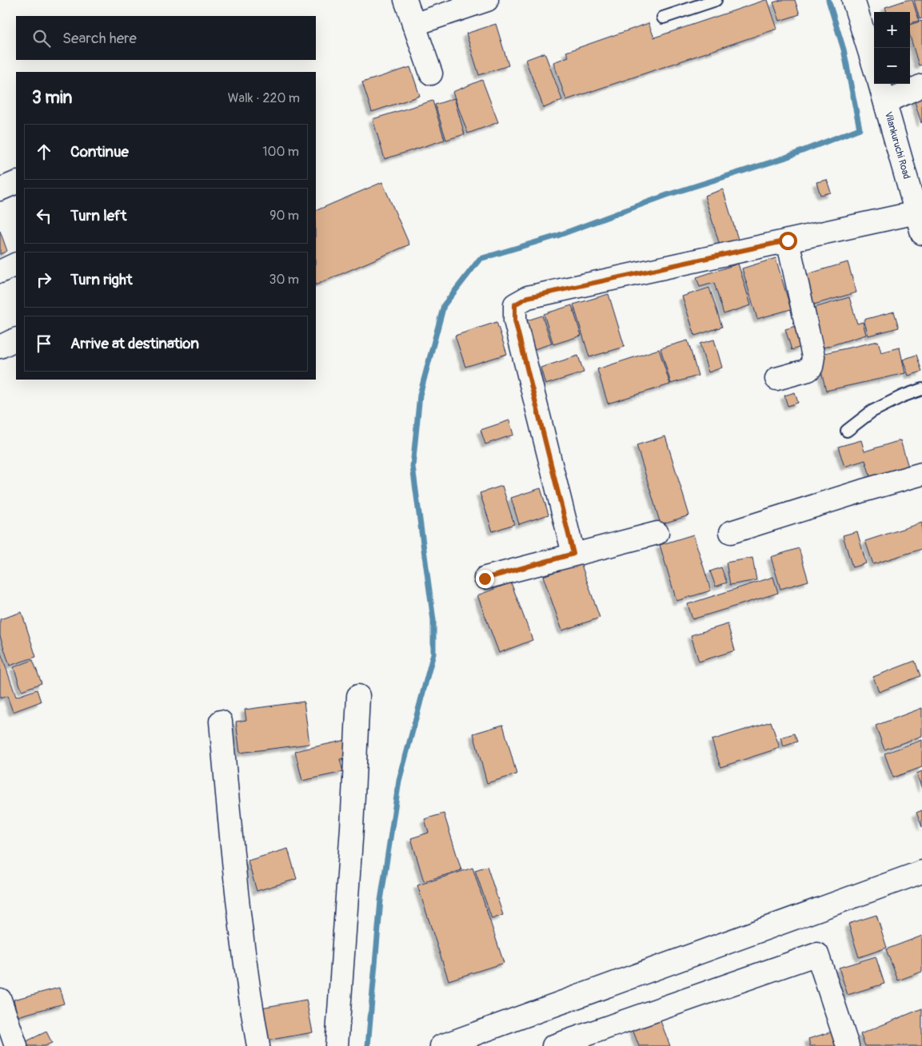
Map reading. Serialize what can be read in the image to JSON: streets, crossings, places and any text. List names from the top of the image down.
{
  "streets": {
    "street": ["Vilankuruchi Road"]
  },
  "page": {
    "map_buttons": ["+", "−"],
    "search": "Search here",
    "heading": ["3 min", "Walk · 220 m"],
    "list": [
      ["Continue", "100 m"],
      ["Turn left", "90 m"],
      ["Turn right", "30 m"],
      "Arrive at destination"
    ]
  }
}
